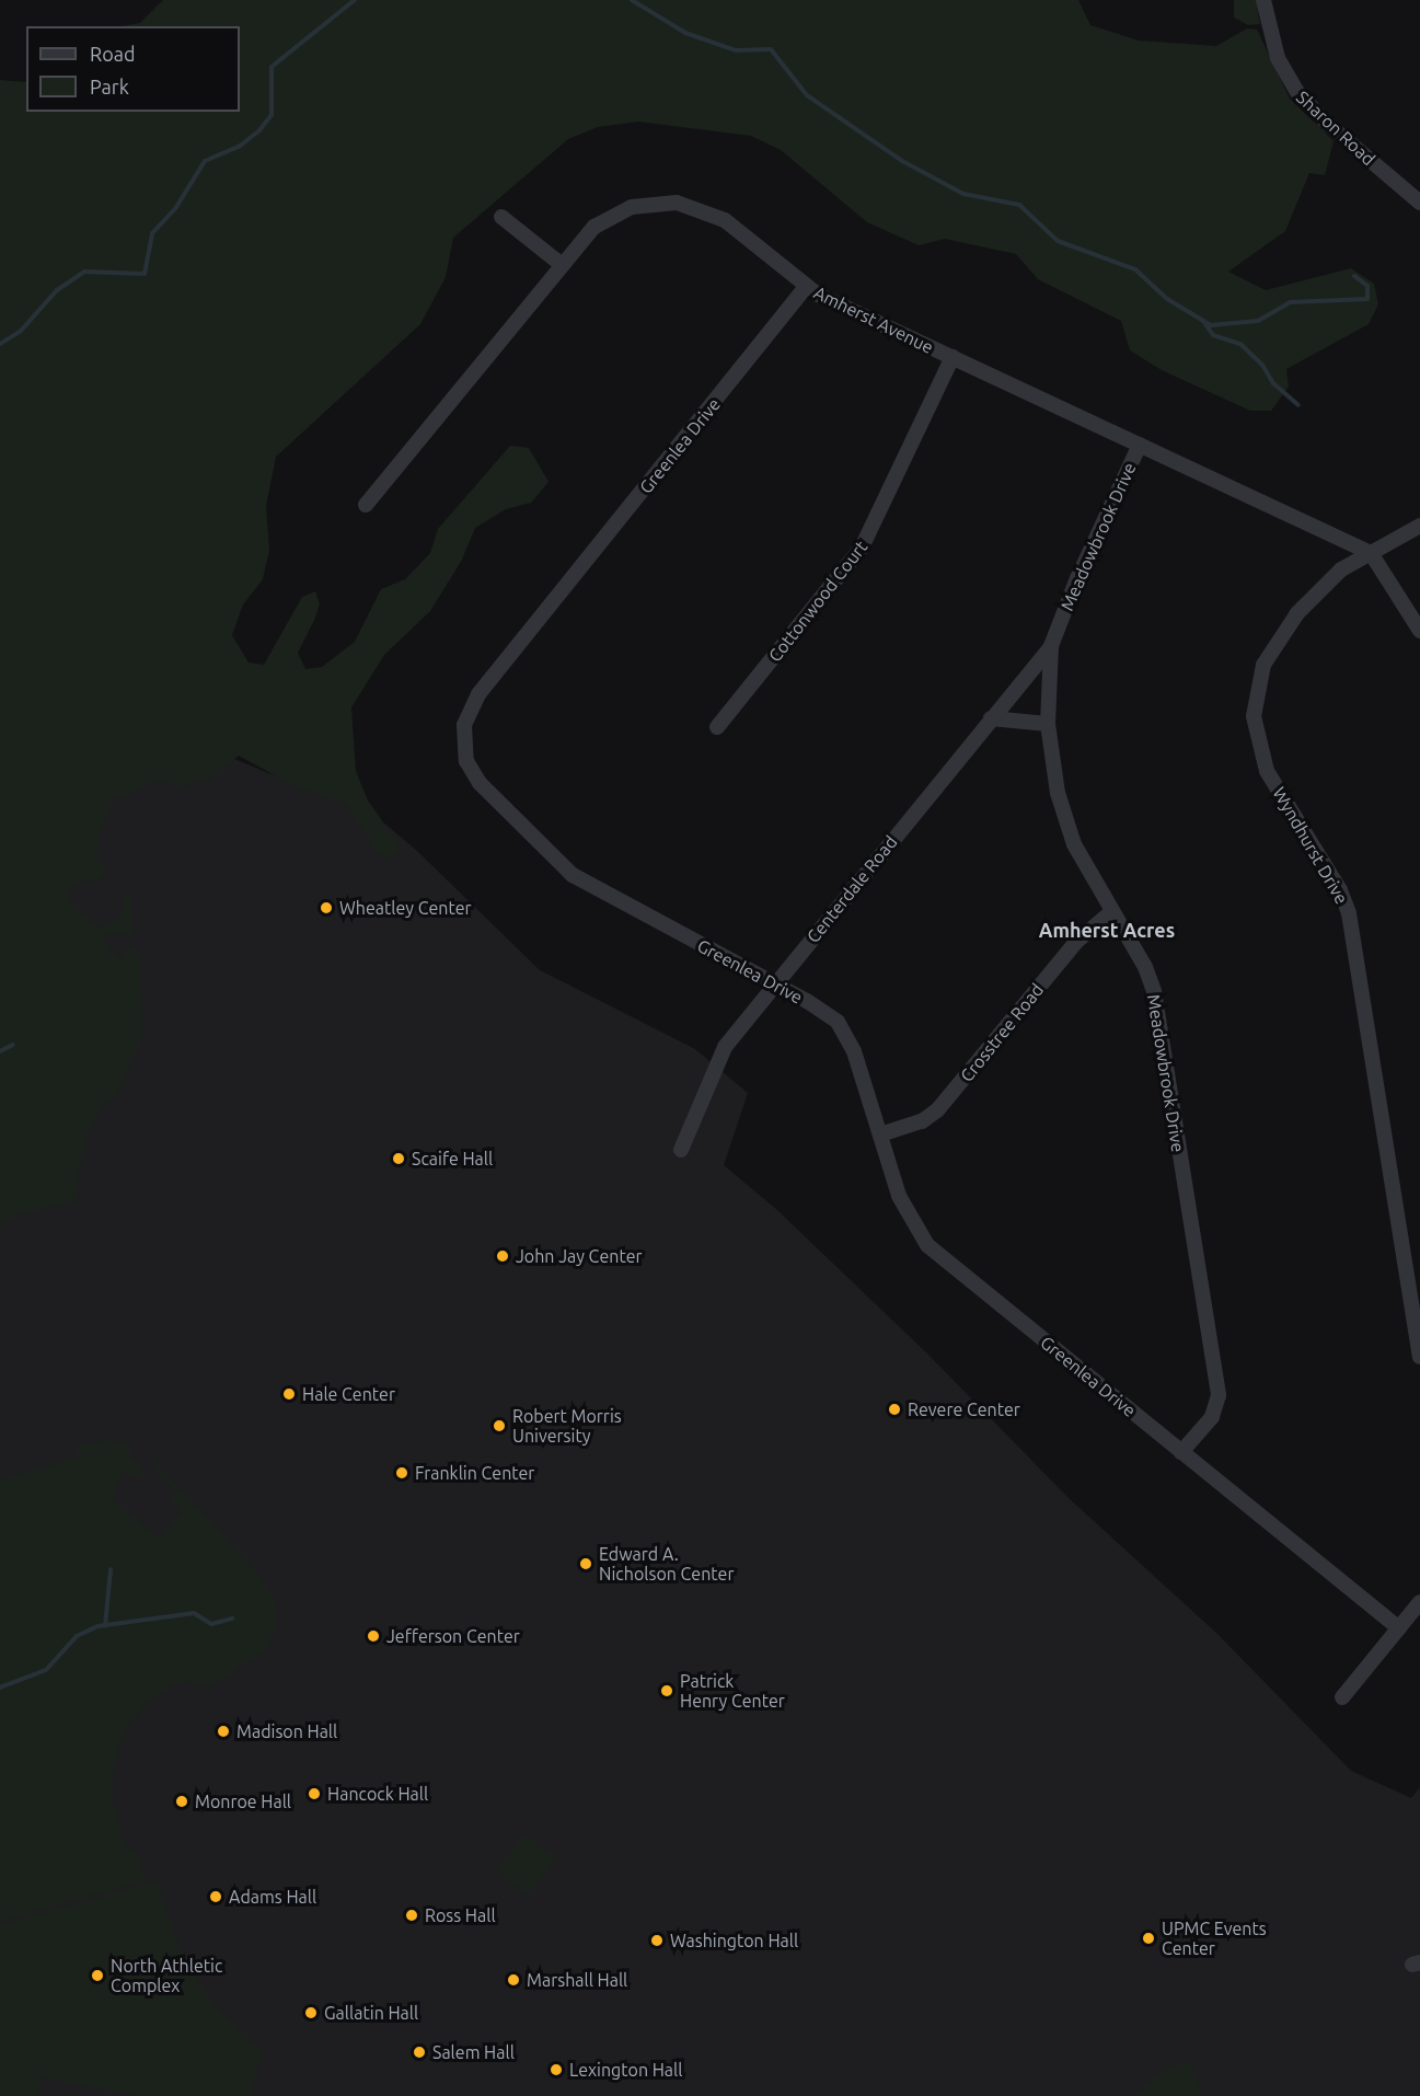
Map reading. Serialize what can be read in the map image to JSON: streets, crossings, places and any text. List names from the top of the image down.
{
  "streets": {
    "street": [
      "Sharon Road",
      "Amherst Avenue",
      "Greenlea Drive",
      "Meadowbrook Drive",
      "Cottonwood Court",
      "Wyndhurst Drive",
      "Centerdale Road",
      "Crosstree Road"
    ]
  },
  "crossings": [
    ["Amherst Avenue", "Greenlea Drive"],
    ["Amherst Avenue", "Meadowbrook Drive"],
    ["Amherst Avenue", "Cottonwood Court"],
    ["Amherst Avenue", "Wyndhurst Drive"],
    ["Greenlea Drive", "Meadowbrook Drive"],
    ["Greenlea Drive", "Centerdale Road"],
    ["Greenlea Drive", "Crosstree Road"],
    ["Meadowbrook Drive", "Centerdale Road"],
    ["Meadowbrook Drive", "Crosstree Road"]
  ],
  "districts": ["Amherst Acres"],
  "places": [
    "Wheatley Center",
    "Scaife Hall",
    "John Jay Center",
    "Hale Center",
    "Revere Center",
    "Robert Morris University",
    "Franklin Center",
    "Edward A. Nicholson Center",
    "Jefferson Center",
    "Patrick Henry Center",
    "Madison Hall",
    "Hancock Hall",
    "Monroe Hall",
    "Adams Hall",
    "Ross Hall",
    "UPMC Events Center",
    "Washington Hall",
    "North Athletic Complex",
    "Marshall Hall",
    "Gallatin Hall",
    "Salem Hall",
    "Lexington Hall"
  ],
  "legend": ["Road", "Park"]
}
